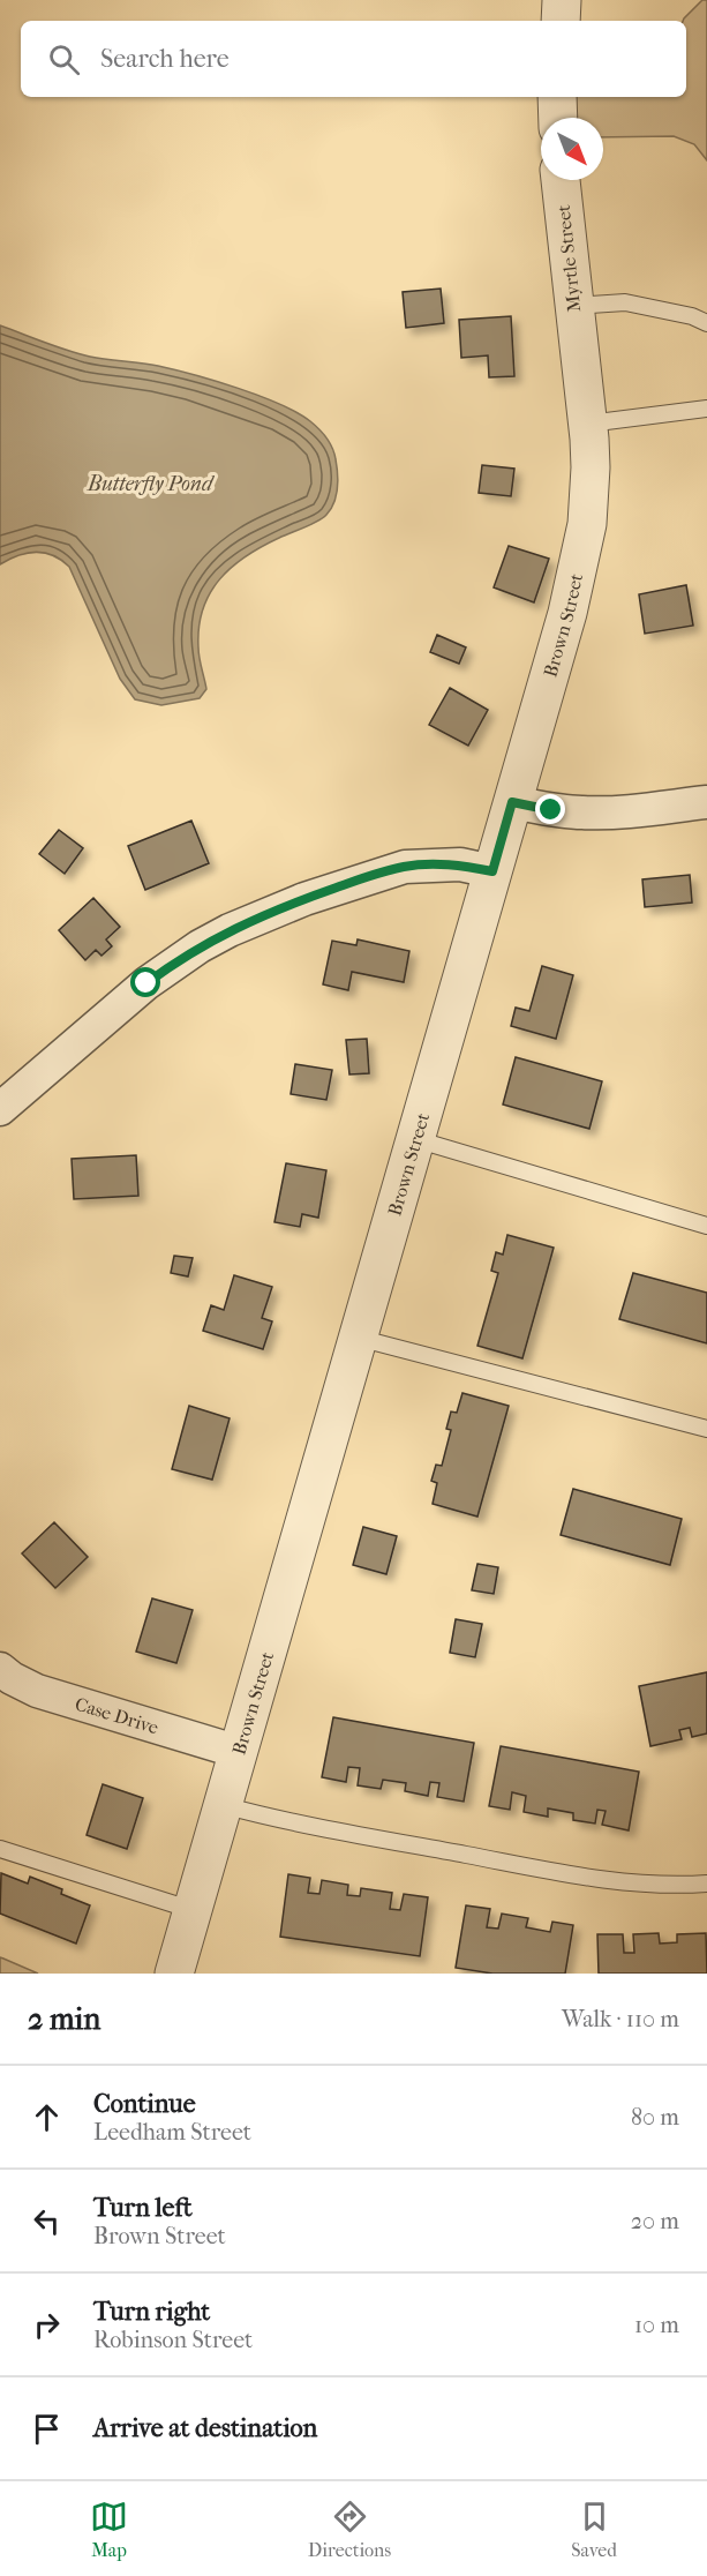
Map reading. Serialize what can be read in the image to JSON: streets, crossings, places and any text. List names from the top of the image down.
{
  "streets": {
    "street": ["Myrtle Street", "Brown Street", "Case Drive"]
  },
  "crossings": [
    ["Myrtle Street", "Brown Street"],
    ["Brown Street", "Case Drive"]
  ],
  "water": ["Butterfly Pond"],
  "north": "bottom right",
  "page": {
    "search": "Search here",
    "heading": ["2 min", "Walk · 110 m"],
    "list": [
      ["Continue", "Leedham Street", "80 m"],
      ["Turn left", "Brown Street", "20 m"],
      ["Turn right", "Robinson Street", "10 m"],
      "Arrive at destination"
    ],
    "nav": ["Map", "Directions", "Saved"]
  }
}
